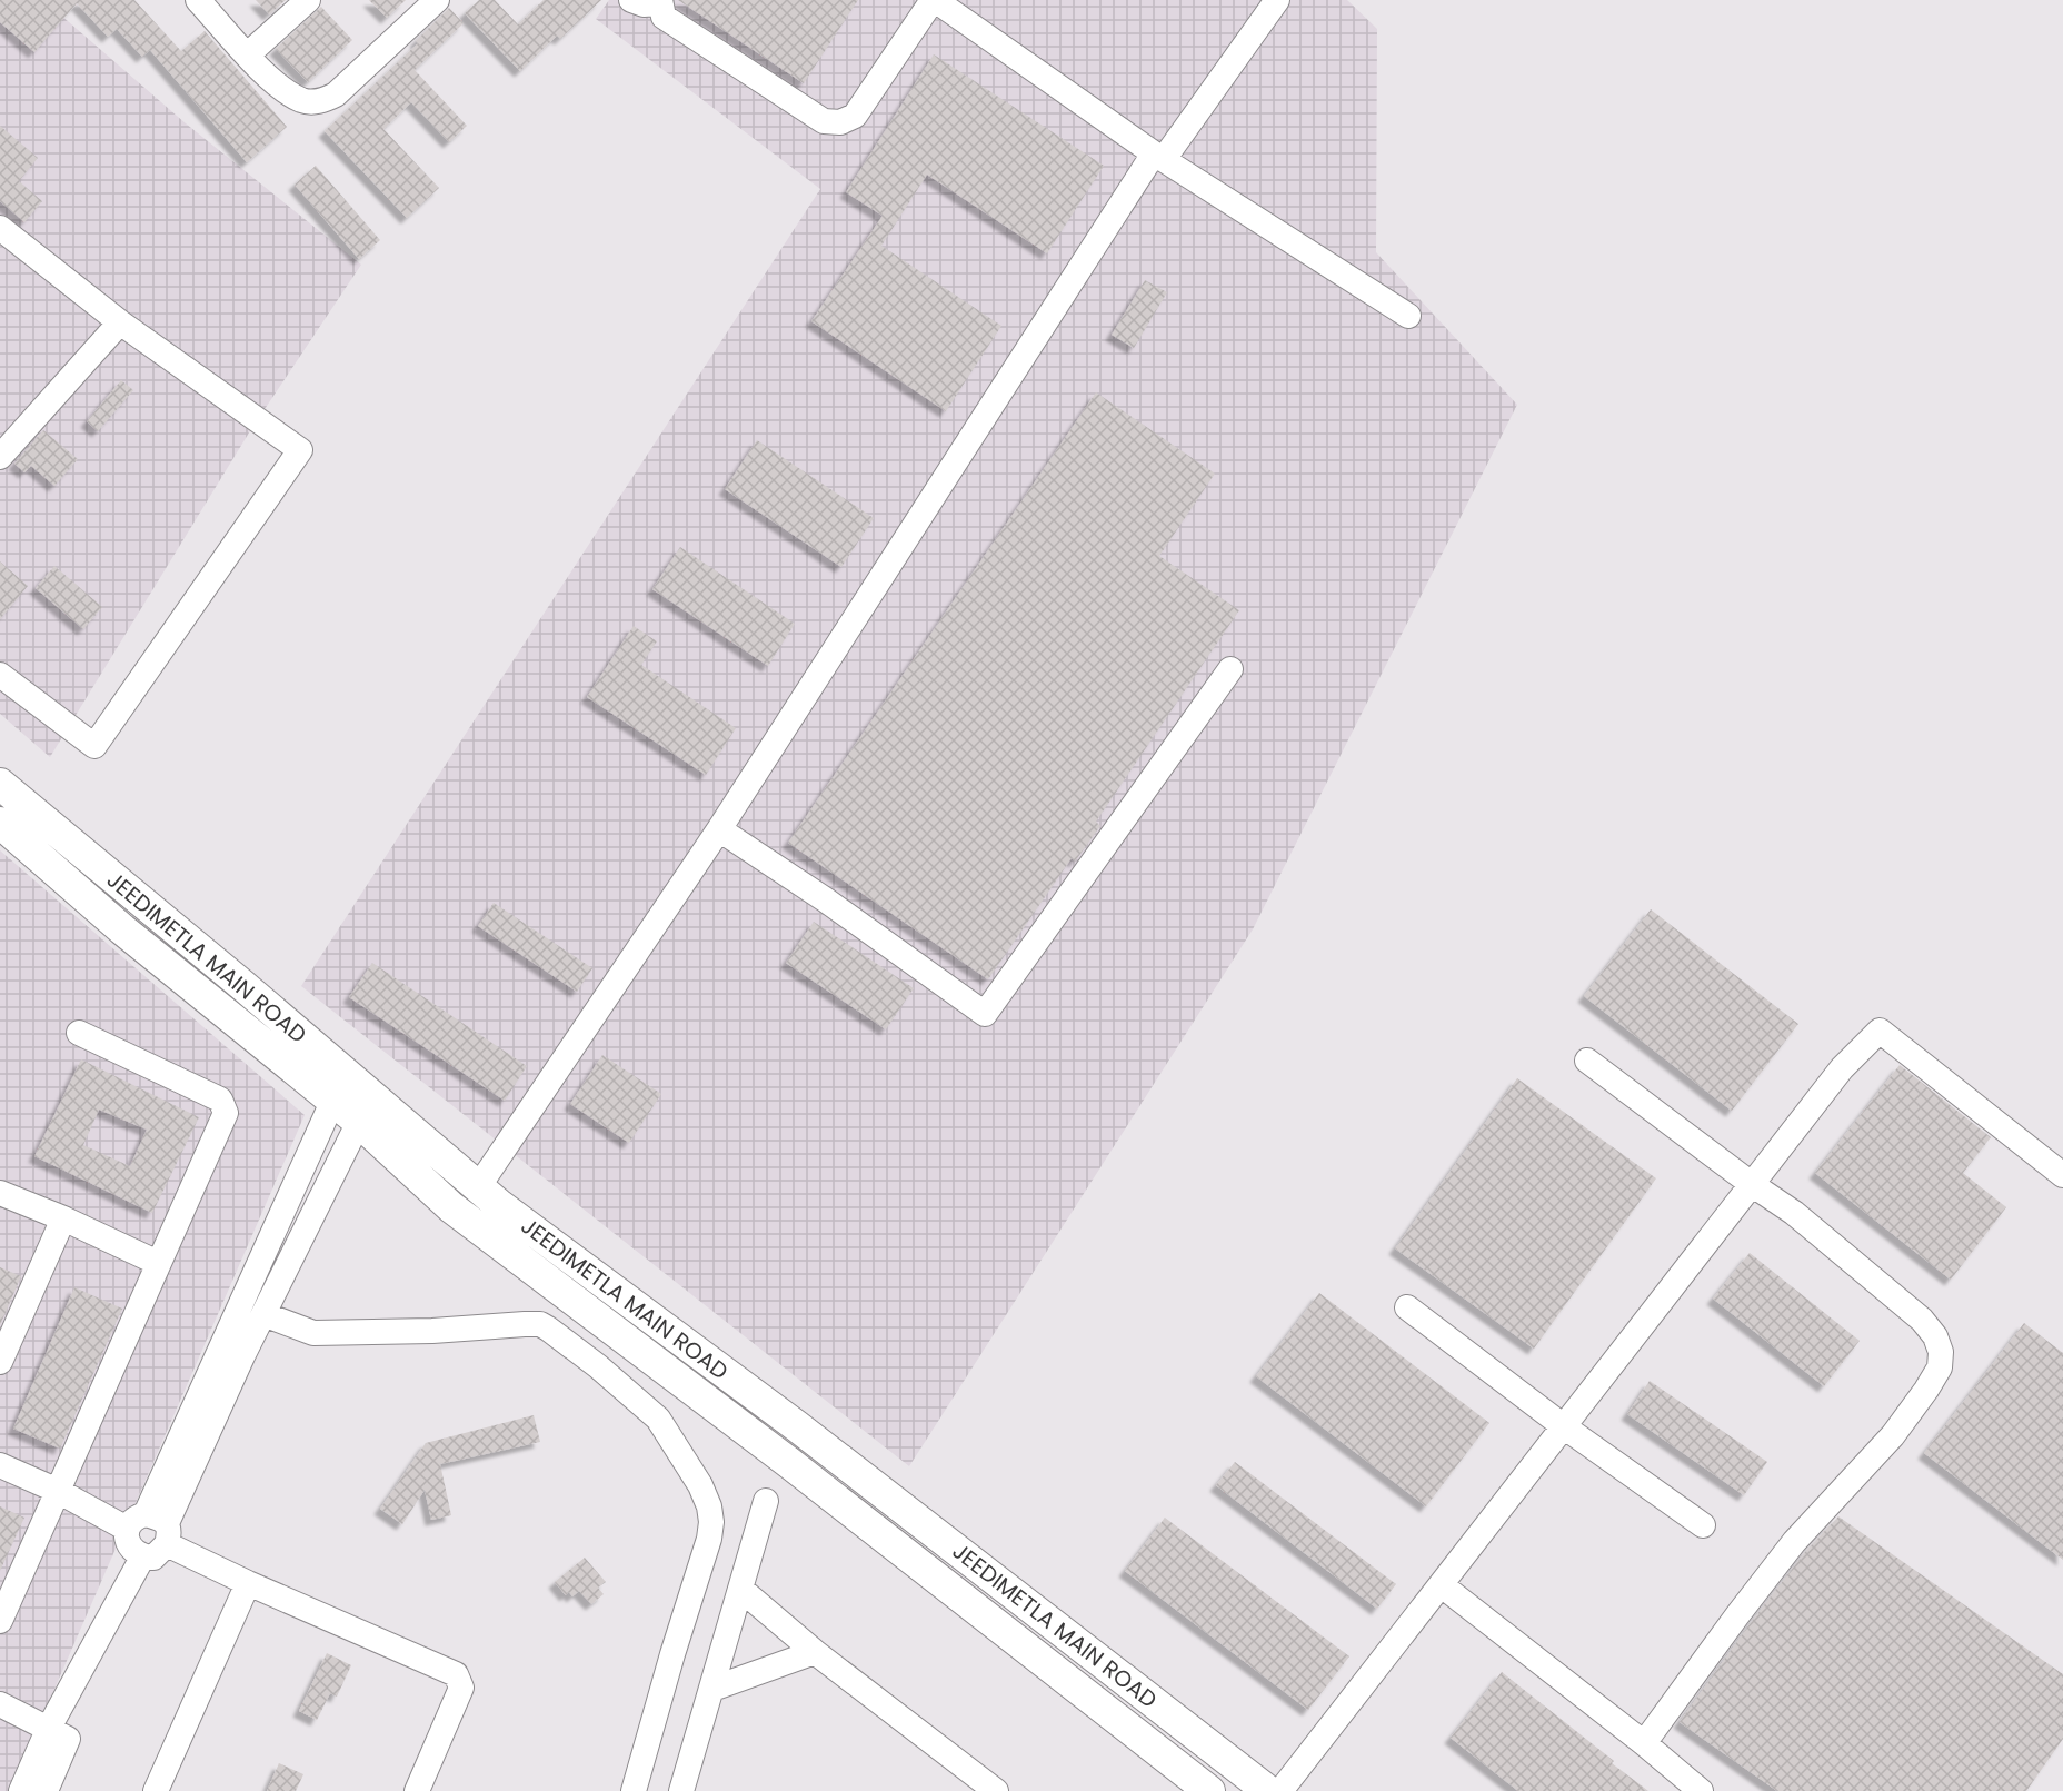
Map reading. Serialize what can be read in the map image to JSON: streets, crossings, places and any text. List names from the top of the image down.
{
  "streets": {
    "main road": ["JEEDIMETLA MAIN ROAD"]
  }
}
